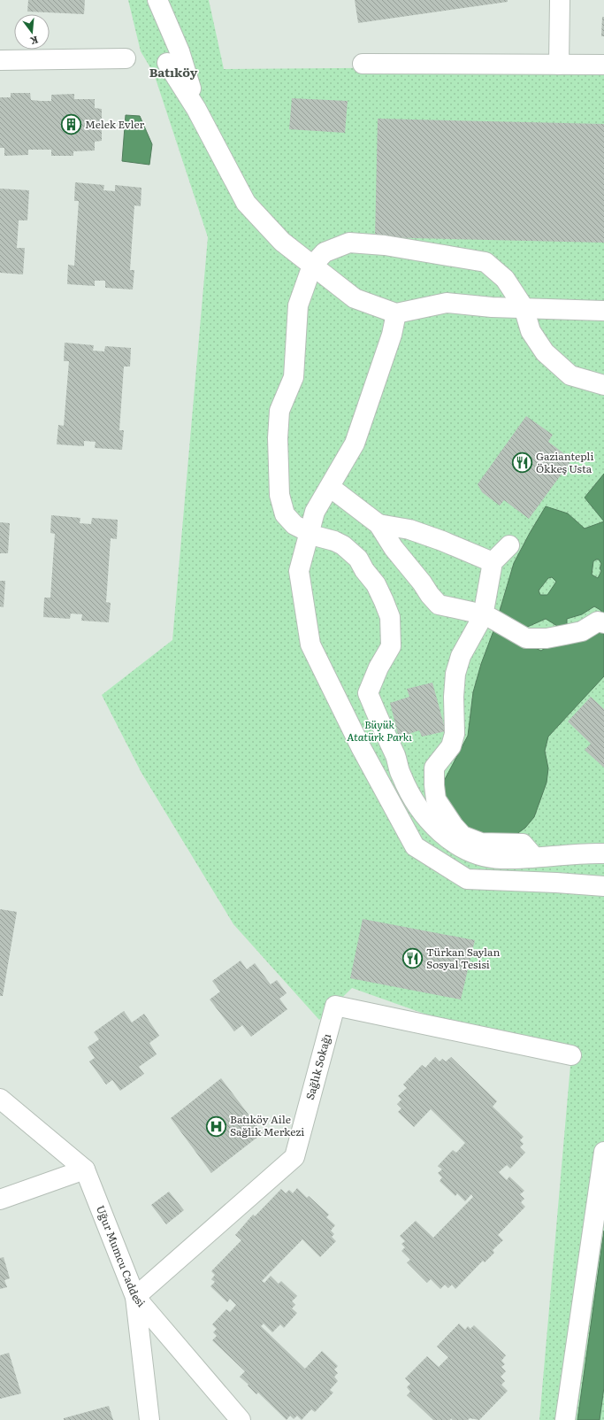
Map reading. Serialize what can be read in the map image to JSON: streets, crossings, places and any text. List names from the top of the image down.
{
  "streets": {
    "street": ["Sağlık Sokağı", "Uğur Mumcu Caddesi"]
  },
  "crossings": [
    ["Sağlık Sokağı", "Uğur Mumcu Caddesi"]
  ],
  "districts": ["Batıköy"],
  "parks": ["Büyük Atatürk Parkı"],
  "places": {
    "building": ["Melek Evler"],
    "restaurant": ["Gaziantepli Ökkeş Usta", "Türkan Saylan Sosyal Tesisi"],
    "hospital": ["Batıköy Aile Sağlık Merkezi"]
  },
  "north": "bottom"
}
